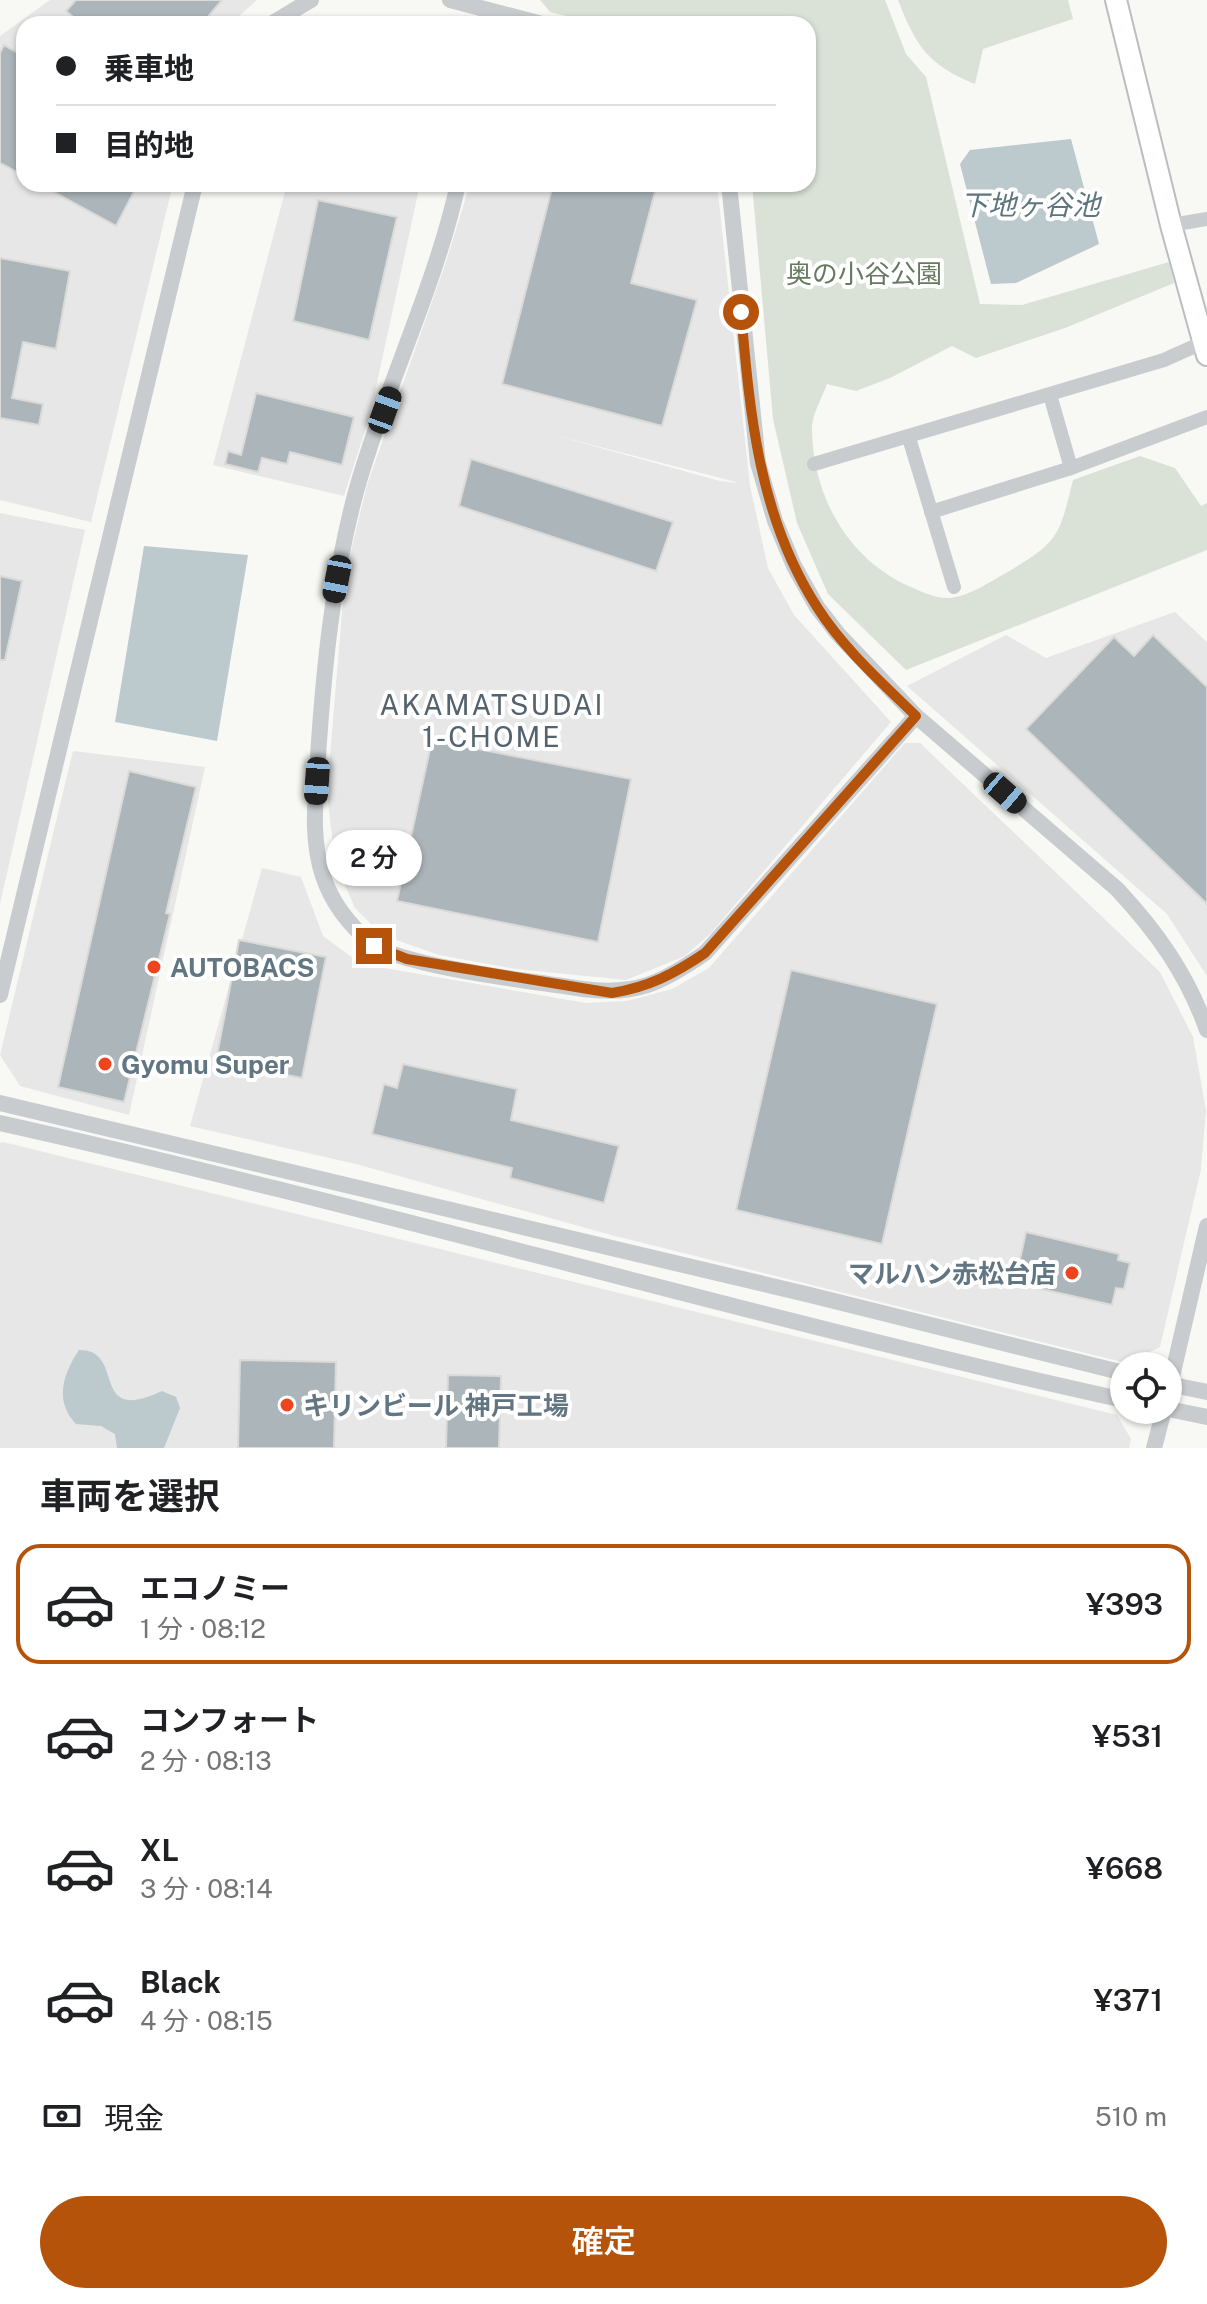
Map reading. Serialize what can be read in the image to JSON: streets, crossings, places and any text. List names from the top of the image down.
{
  "districts": ["AKAMATSUDAI 1-CHOME"],
  "water": ["下地ヶ谷池"],
  "parks": ["奥の小谷公園"],
  "places": [
    "AUTOBACS",
    "Gyomu Super",
    "マルハン赤松台店",
    "キリンビール 神戸工場"
  ],
  "page": {
    "banner": ["乗車地", "目的地"],
    "bubble": "2 分",
    "heading": "車両を選択",
    "list": [
      {
        "name": "エコノミー",
        "note": "1 分 · 08:12",
        "value": "¥393"
      },
      {
        "name": "コンフォート",
        "note": "2 分 · 08:13",
        "value": "¥531"
      },
      {
        "name": "XL",
        "note": "3 分 · 08:14",
        "value": "¥668"
      },
      {
        "name": "Black",
        "note": "4 分 · 08:15",
        "value": "¥371"
      }
    ],
    "pay": ["現金", "510 m"],
    "buttons": "確定"
  }
}
